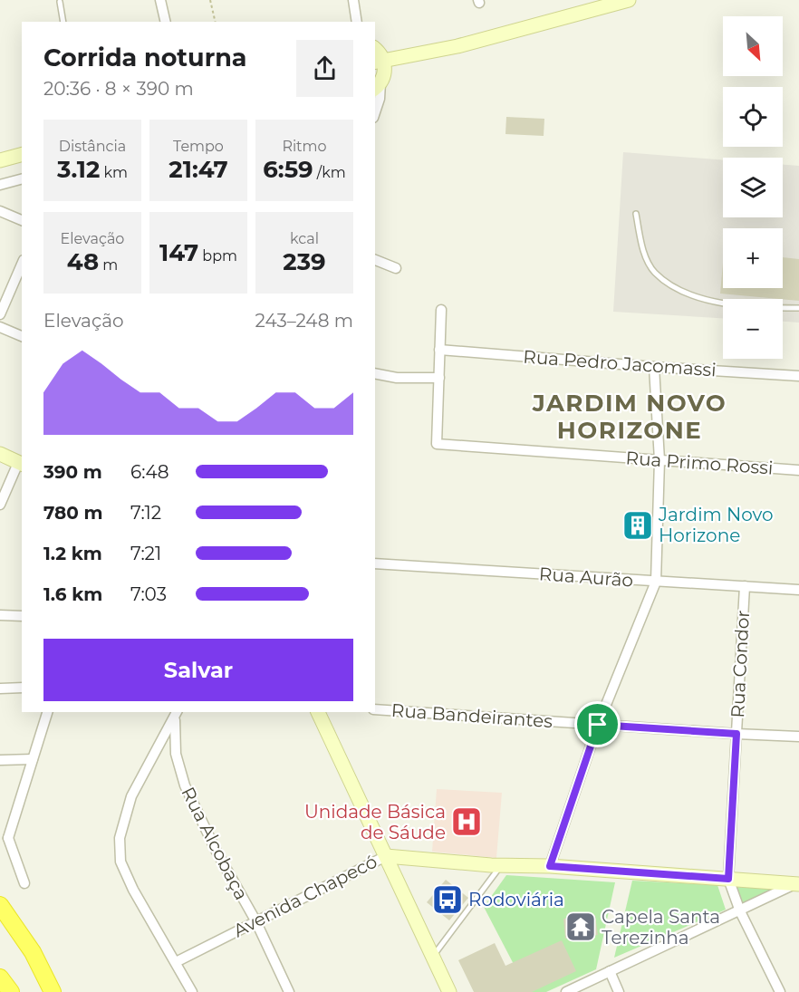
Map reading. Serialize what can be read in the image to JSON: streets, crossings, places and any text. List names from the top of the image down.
{
  "streets": {
    "street": [
      "Rua Pedro Jacomassi",
      "Rua Primo Rossi",
      "Rua Aurão",
      "Rua Condor",
      "Rua Bandeirantes",
      "Rua Alcobaça",
      "Avenida Chapecó"
    ]
  },
  "crossings": [
    ["Rua Aurão", "Rua Condor"],
    ["Rua Condor", "Rua Bandeirantes"],
    ["Rua Condor", "Avenida Chapecó"],
    ["Rua Alcobaça", "Avenida Chapecó"]
  ],
  "districts": ["JARDIM NOVO HORIZONE"],
  "places": {
    "building": ["Jardim Novo Horizone"],
    "hospital": ["Unidade Básica de Sáude"],
    "bus stop": ["Rodoviária"],
    "temple": ["Capela Santa Terezinha"]
  },
  "north": "bottom right",
  "page": {
    "map_buttons": ["+", "−"],
    "heading": ["Corrida noturna", "20:36 · 8 × 390 m"],
    "stats": [
      ["Distância", "3.12 km"],
      ["Tempo", "21:47"],
      ["Ritmo", "6:59 /km"],
      ["Elevação", "48 m"],
      ["147 bpm"],
      ["kcal", "239"]
    ],
    "chart": ["Elevação", "243–248 m"],
    "list": [
      {
        "name": "390 m",
        "note": "6:48"
      },
      {
        "name": "780 m",
        "note": "7:12"
      },
      {
        "name": "1.2 km",
        "note": "7:21"
      },
      {
        "name": "1.6 km",
        "note": "7:03"
      }
    ],
    "buttons": "Salvar"
  }
}
